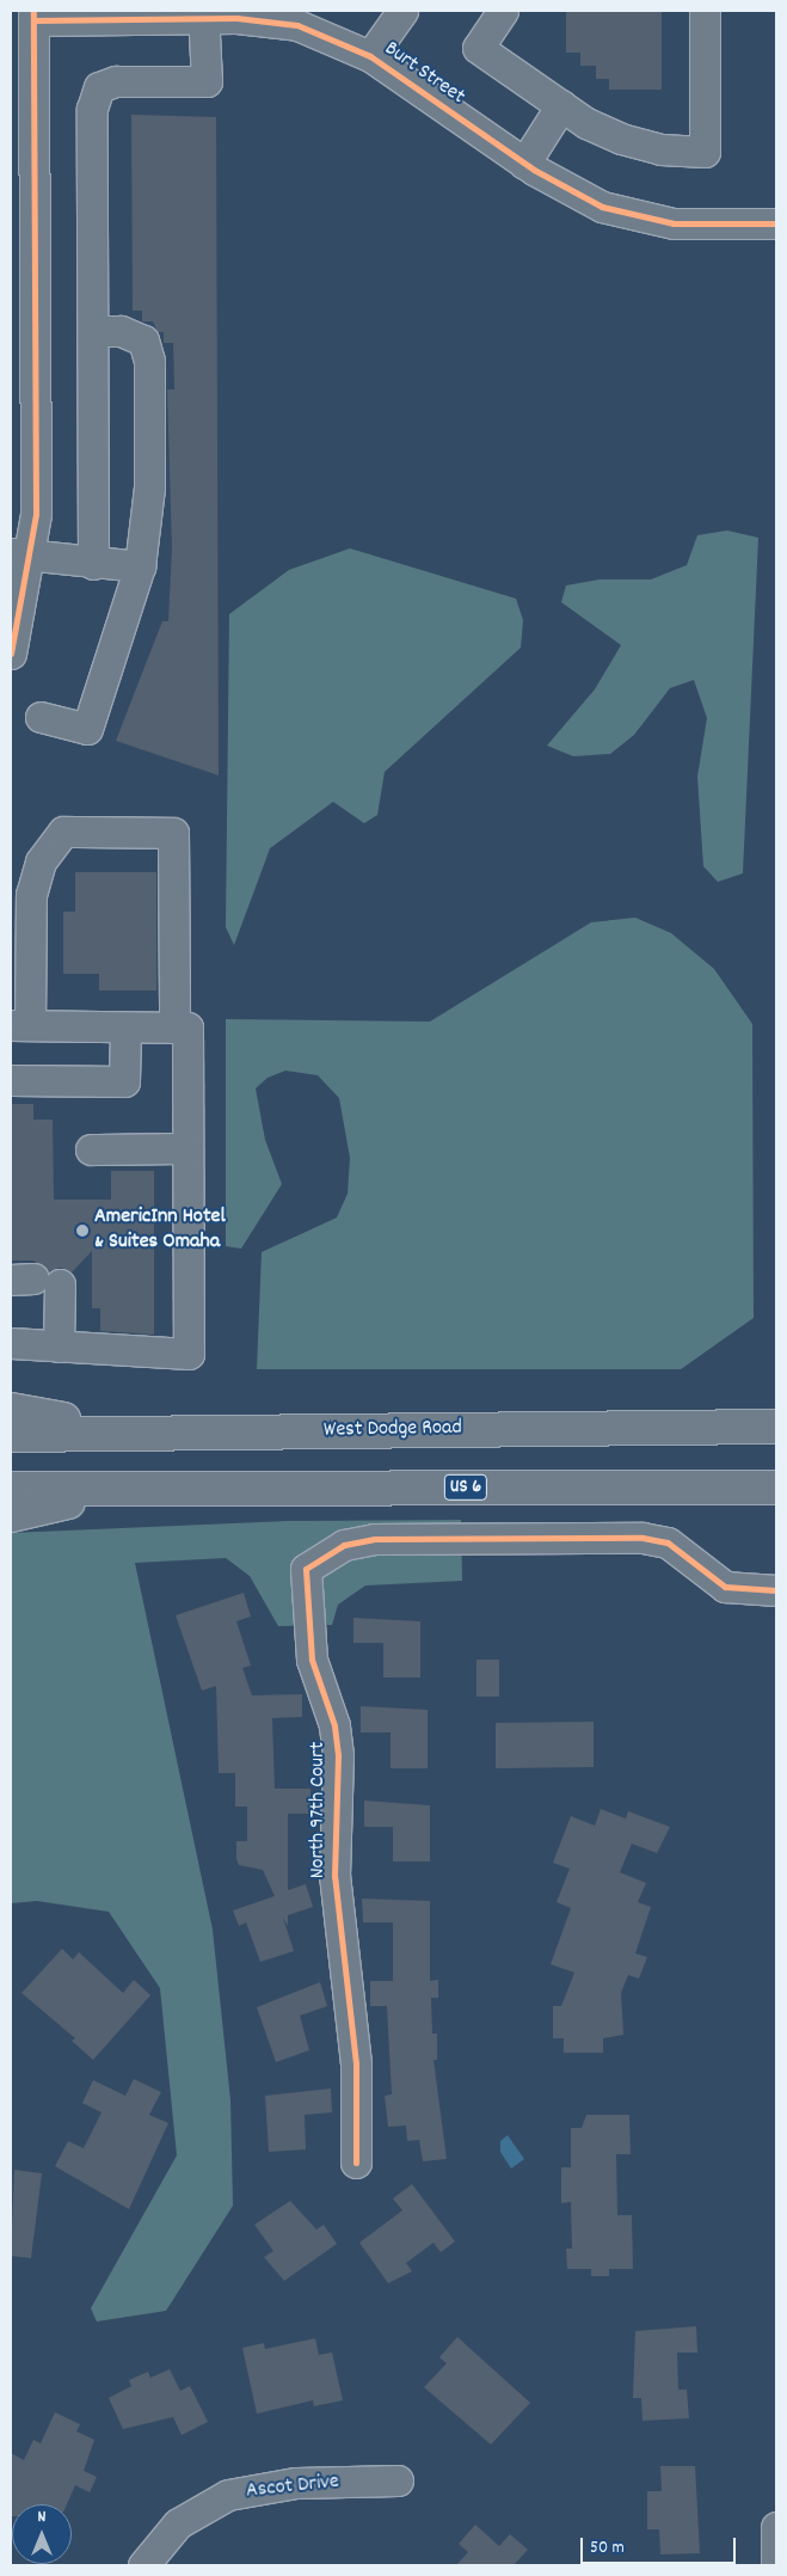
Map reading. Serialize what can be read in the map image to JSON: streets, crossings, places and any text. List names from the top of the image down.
{
  "streets": {
    "highway": ["West Dodge Road", "US 6"],
    "street": ["Burt Street", "North 97th Court", "Ascot Drive"]
  },
  "places": ["AmericInn Hotel & Suites Omaha"],
  "scale_bar": "50 m",
  "north": "top"
}
